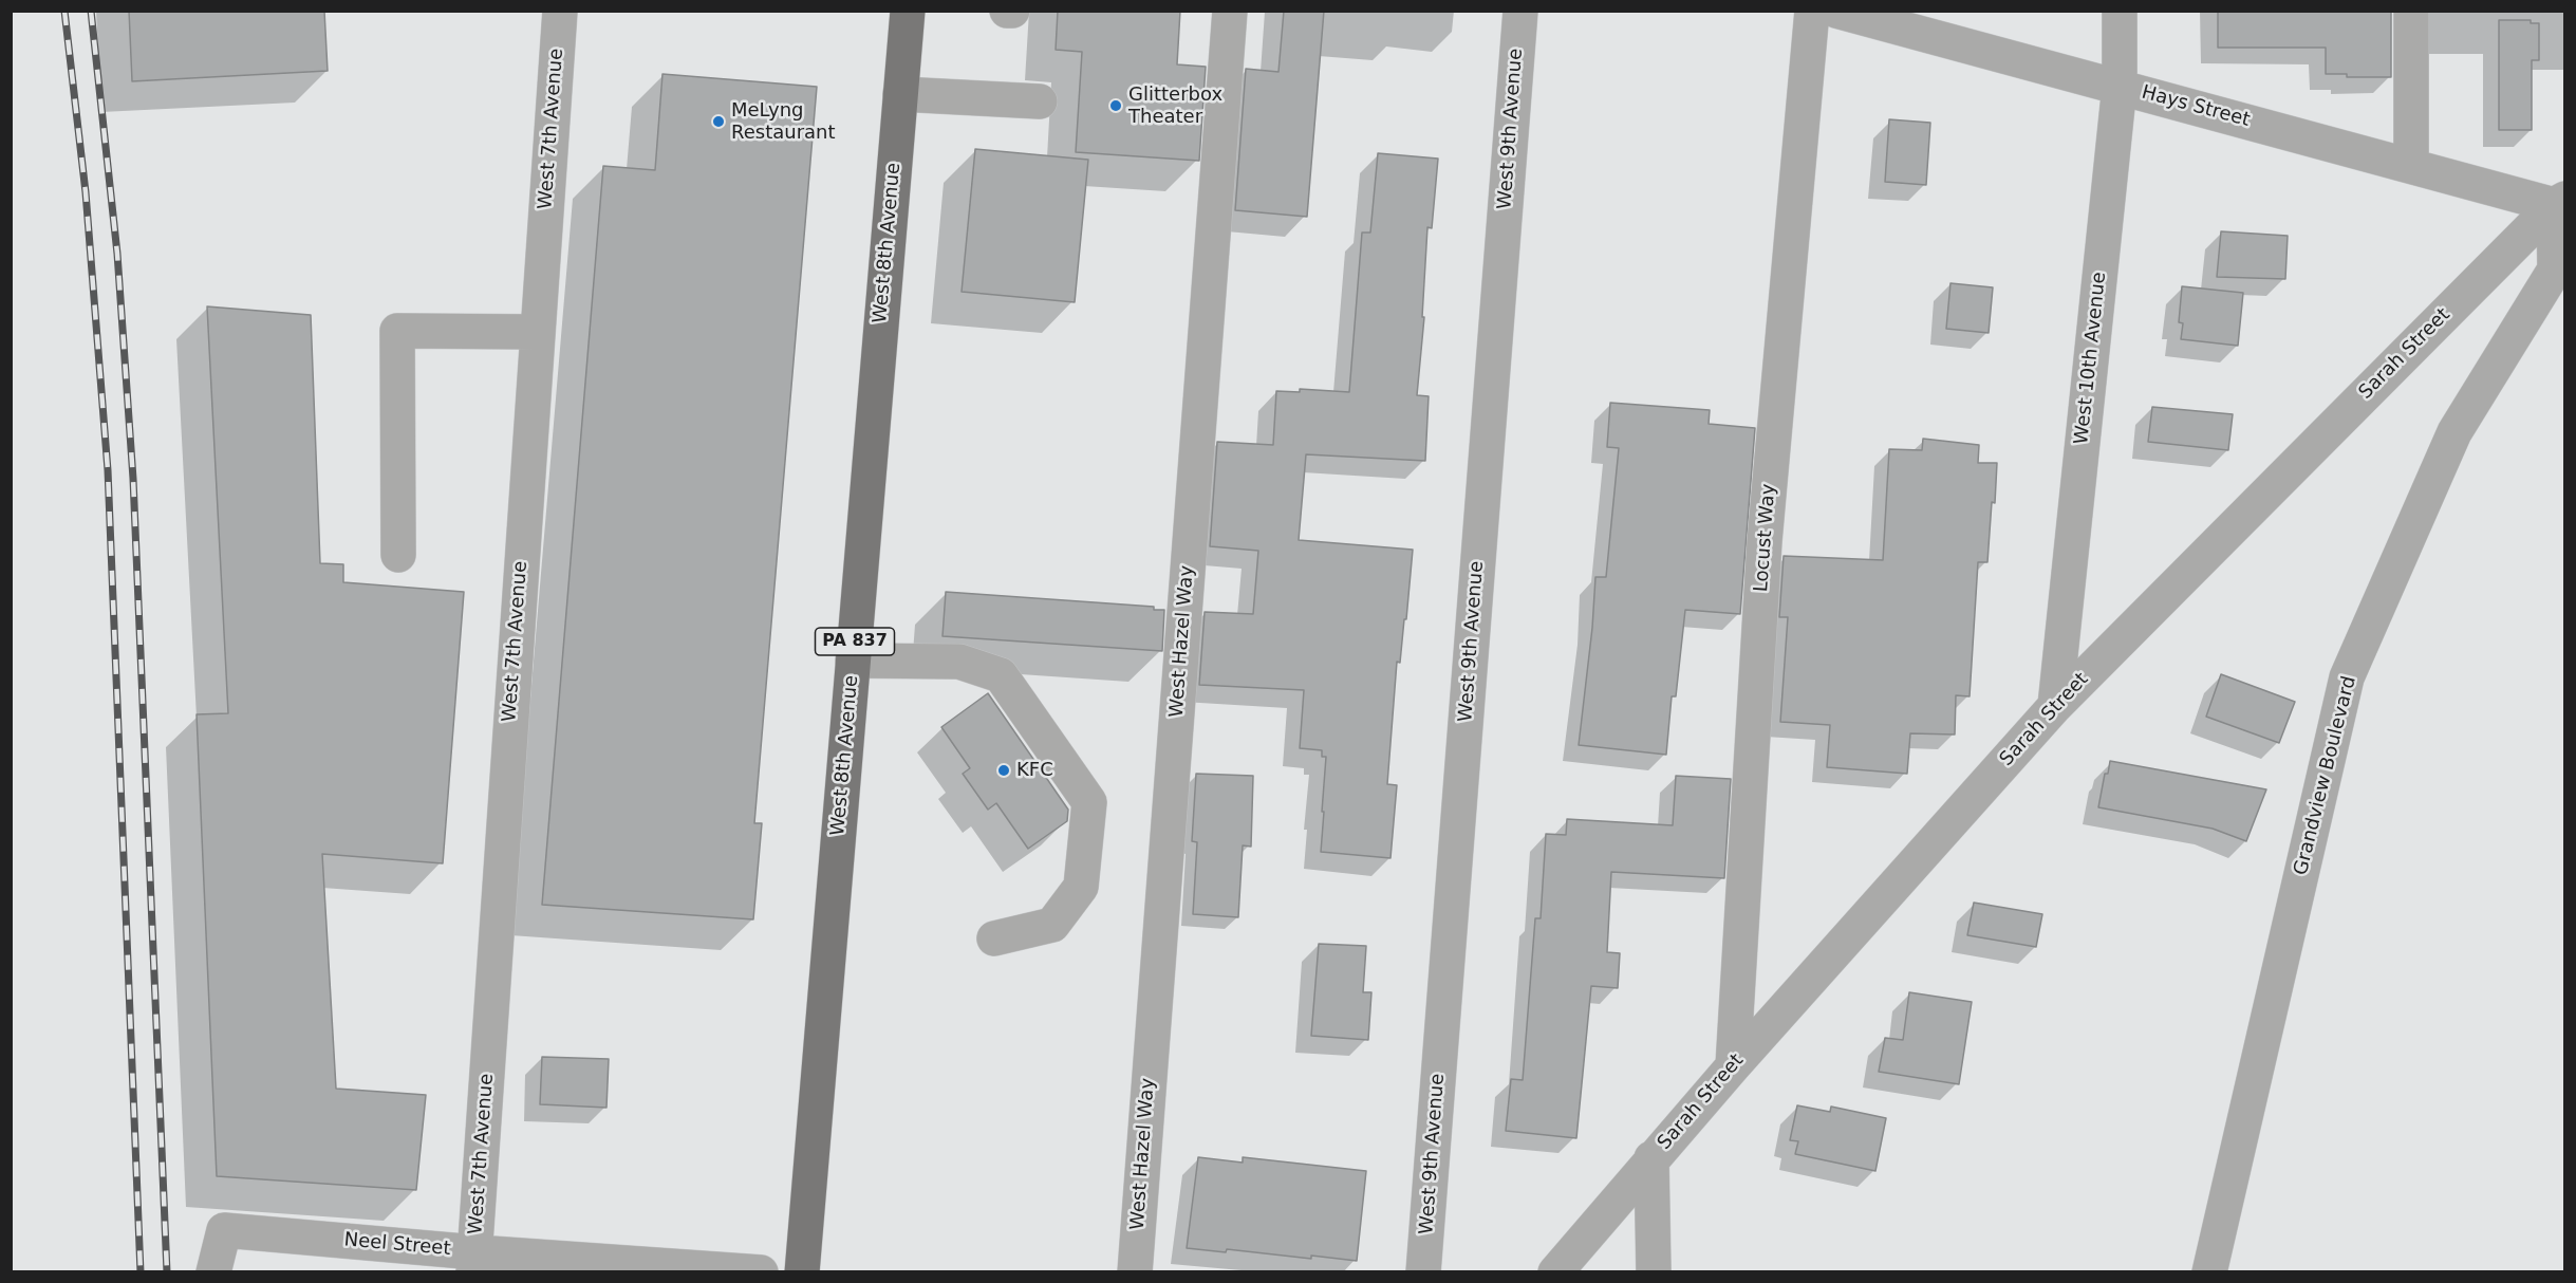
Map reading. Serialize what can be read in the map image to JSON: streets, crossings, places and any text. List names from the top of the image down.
{
  "streets": {
    "main road": ["West 8th Avenue", "PA 837"],
    "street": [
      "Hays Street",
      "West 7th Avenue",
      "West 9th Avenue",
      "Sarah Street",
      "West 10th Avenue",
      "Locust Way",
      "West Hazel Way",
      "Grandview Boulevard",
      "Neel Street"
    ]
  },
  "crossings": [
    ["Hays Street", "Sarah Street"],
    ["Hays Street", "West 10th Avenue"],
    ["Hays Street", "Grandview Boulevard"],
    ["West 7th Avenue", "Neel Street"],
    ["Sarah Street", "West 10th Avenue"],
    ["Sarah Street", "Locust Way"],
    ["Sarah Street", "Grandview Boulevard"]
  ],
  "places": ["Glitterbox Theater", "MeLyng Restaurant", "KFC"]
}
